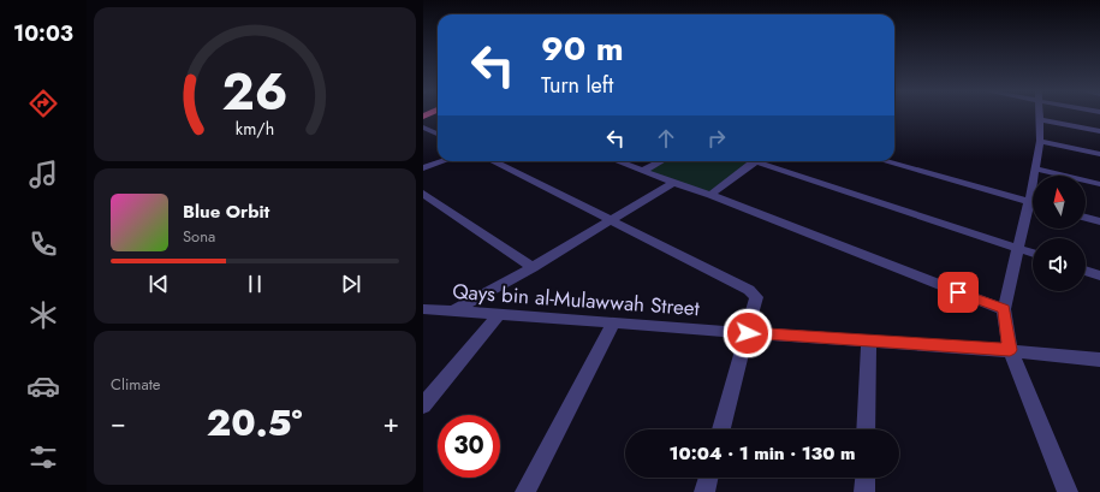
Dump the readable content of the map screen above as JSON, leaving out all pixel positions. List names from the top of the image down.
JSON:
{
  "streets": {
    "street": ["Qays bin al-Mulawwah Street"]
  },
  "north": "top",
  "page": {
    "tabs": "10:03",
    "turn": ["90 m", "Turn left"],
    "song": ["Blue Orbit", "Sona"],
    "tile": "Climate",
    "heat": ["−", "20.5°", "+"],
    "limit": "30",
    "trip": "10:04 · 1 min · 130 m",
    "gauge": ["26", "km/h"]
  }
}
